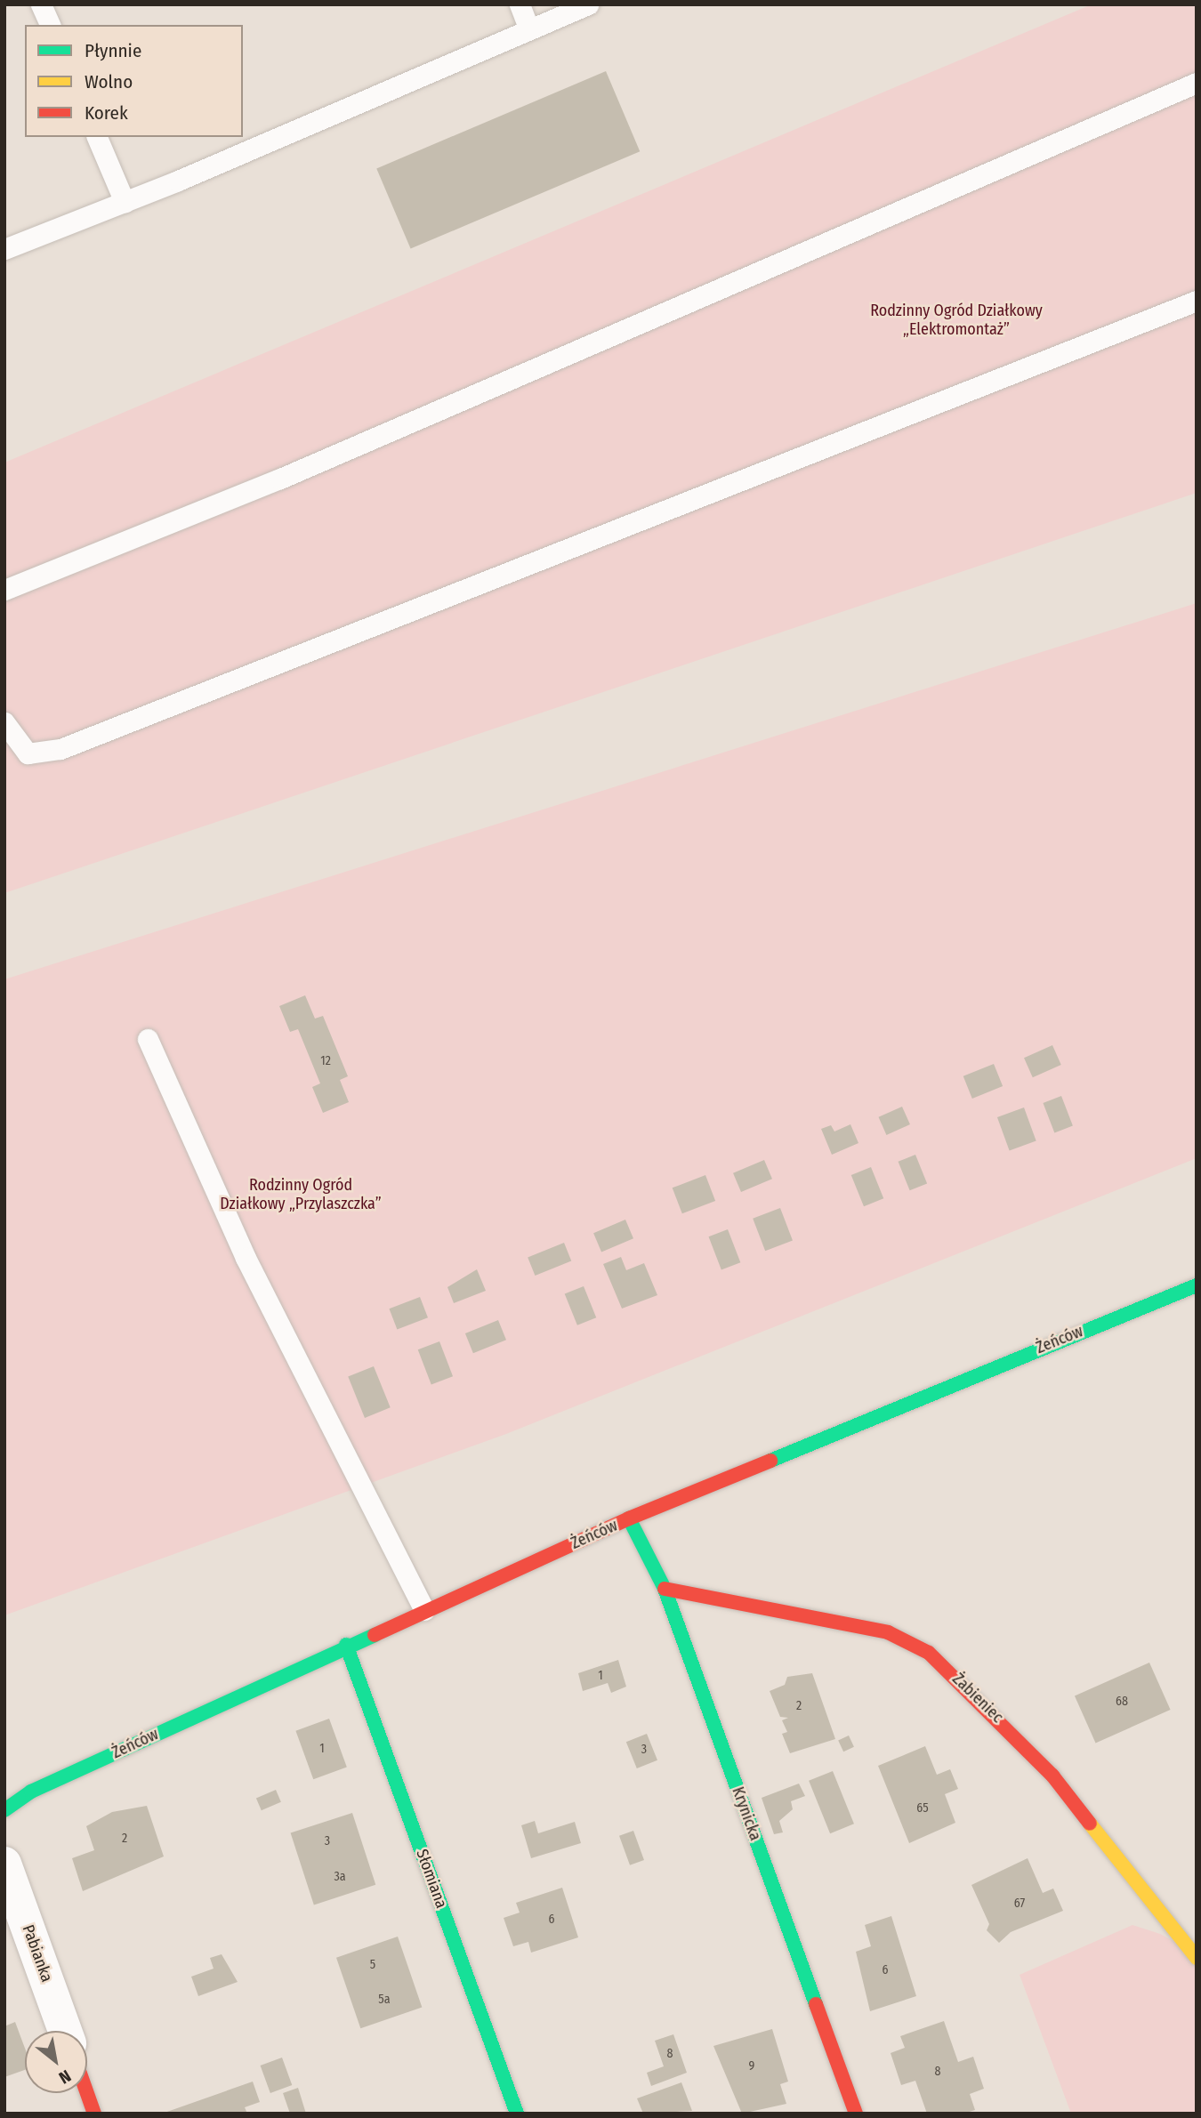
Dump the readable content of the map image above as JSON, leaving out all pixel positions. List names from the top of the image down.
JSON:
{
  "streets": {
    "street": [
      "Żeńców",
      "Żabieniec",
      "Krynicka",
      "Słomiana",
      "Pabianka"
    ]
  },
  "crossings": [
    ["Żeńców", "Krynicka"],
    ["Żeńców", "Słomiana"],
    ["Żabieniec", "Krynicka"]
  ],
  "parks": ["Rodzinny Ogród Działkowy „Elektromontaż”", "Rodzinny Ogród Działkowy „Przylaszczka”"],
  "house_numbers": [
    "12",
    "1",
    "68",
    "2",
    "1",
    "3",
    "65",
    "2",
    "3",
    "3a",
    "67",
    "6",
    "5",
    "6",
    "5a",
    "8",
    "9",
    "8"
  ],
  "legend": ["Płynnie", "Wolno", "Korek"],
  "north": "bottom right"
}
